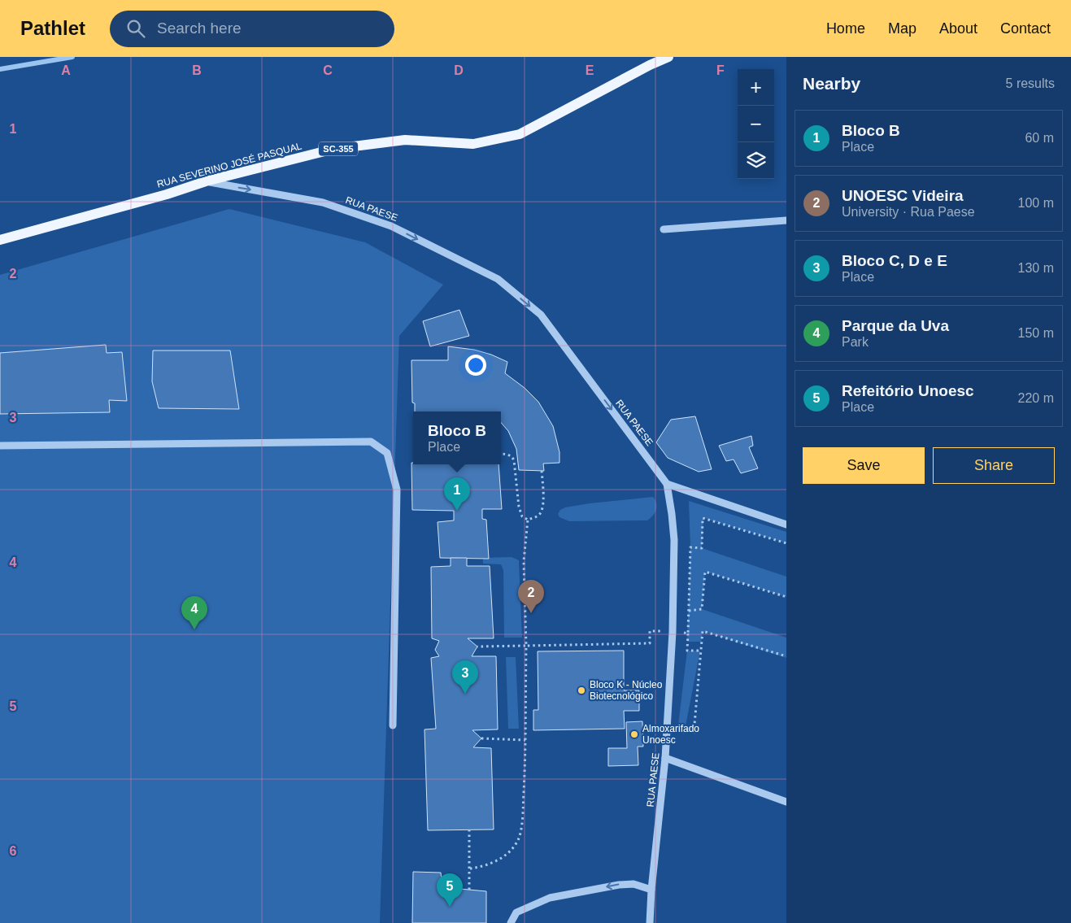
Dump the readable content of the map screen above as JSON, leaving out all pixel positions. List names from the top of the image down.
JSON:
{
  "streets": {
    "main road": ["SC-355", "RUA SEVERINO JOSÉ PASQUAL"],
    "street": ["RUA PAESE"]
  },
  "crossings": [
    ["RUA SEVERINO JOSÉ PASQUAL", "RUA PAESE"]
  ],
  "one_way": ["RUA PAESE"],
  "places": ["Bloco K - Núcleo Biotecnológico", "Almoxarifado Unoesc"],
  "page": {
    "header": "Pathlet",
    "search": "Search here",
    "nav": [
      "Home",
      "Map",
      "About",
      "Contact"
    ],
    "heading": ["Nearby", "5 results"],
    "map_buttons": ["+", "−"],
    "list": [
      {
        "mark": "1",
        "name": "Bloco B",
        "note": "Place",
        "value": "60 m"
      },
      {
        "mark": "2",
        "name": "UNOESC Videira",
        "note": "University · Rua Paese",
        "value": "100 m"
      },
      {
        "mark": "3",
        "name": "Bloco C, D e E",
        "note": "Place",
        "value": "130 m"
      },
      {
        "mark": "4",
        "name": "Parque da Uva",
        "note": "Park",
        "value": "150 m"
      },
      {
        "mark": "5",
        "name": "Refeitório Unoesc",
        "note": "Place",
        "value": "220 m"
      }
    ],
    "popup": ["Bloco B", "Place"],
    "buttons": ["Save", "Share"],
    "pins": [
      "1",
      "2",
      "4",
      "3",
      "5"
    ]
  },
  "grid": {
    "columns": [
      "A",
      "B",
      "C",
      "D",
      "E",
      "F"
    ],
    "rows": [
      "1",
      "2",
      "3",
      "4",
      "5",
      "6"
    ]
  }
}
